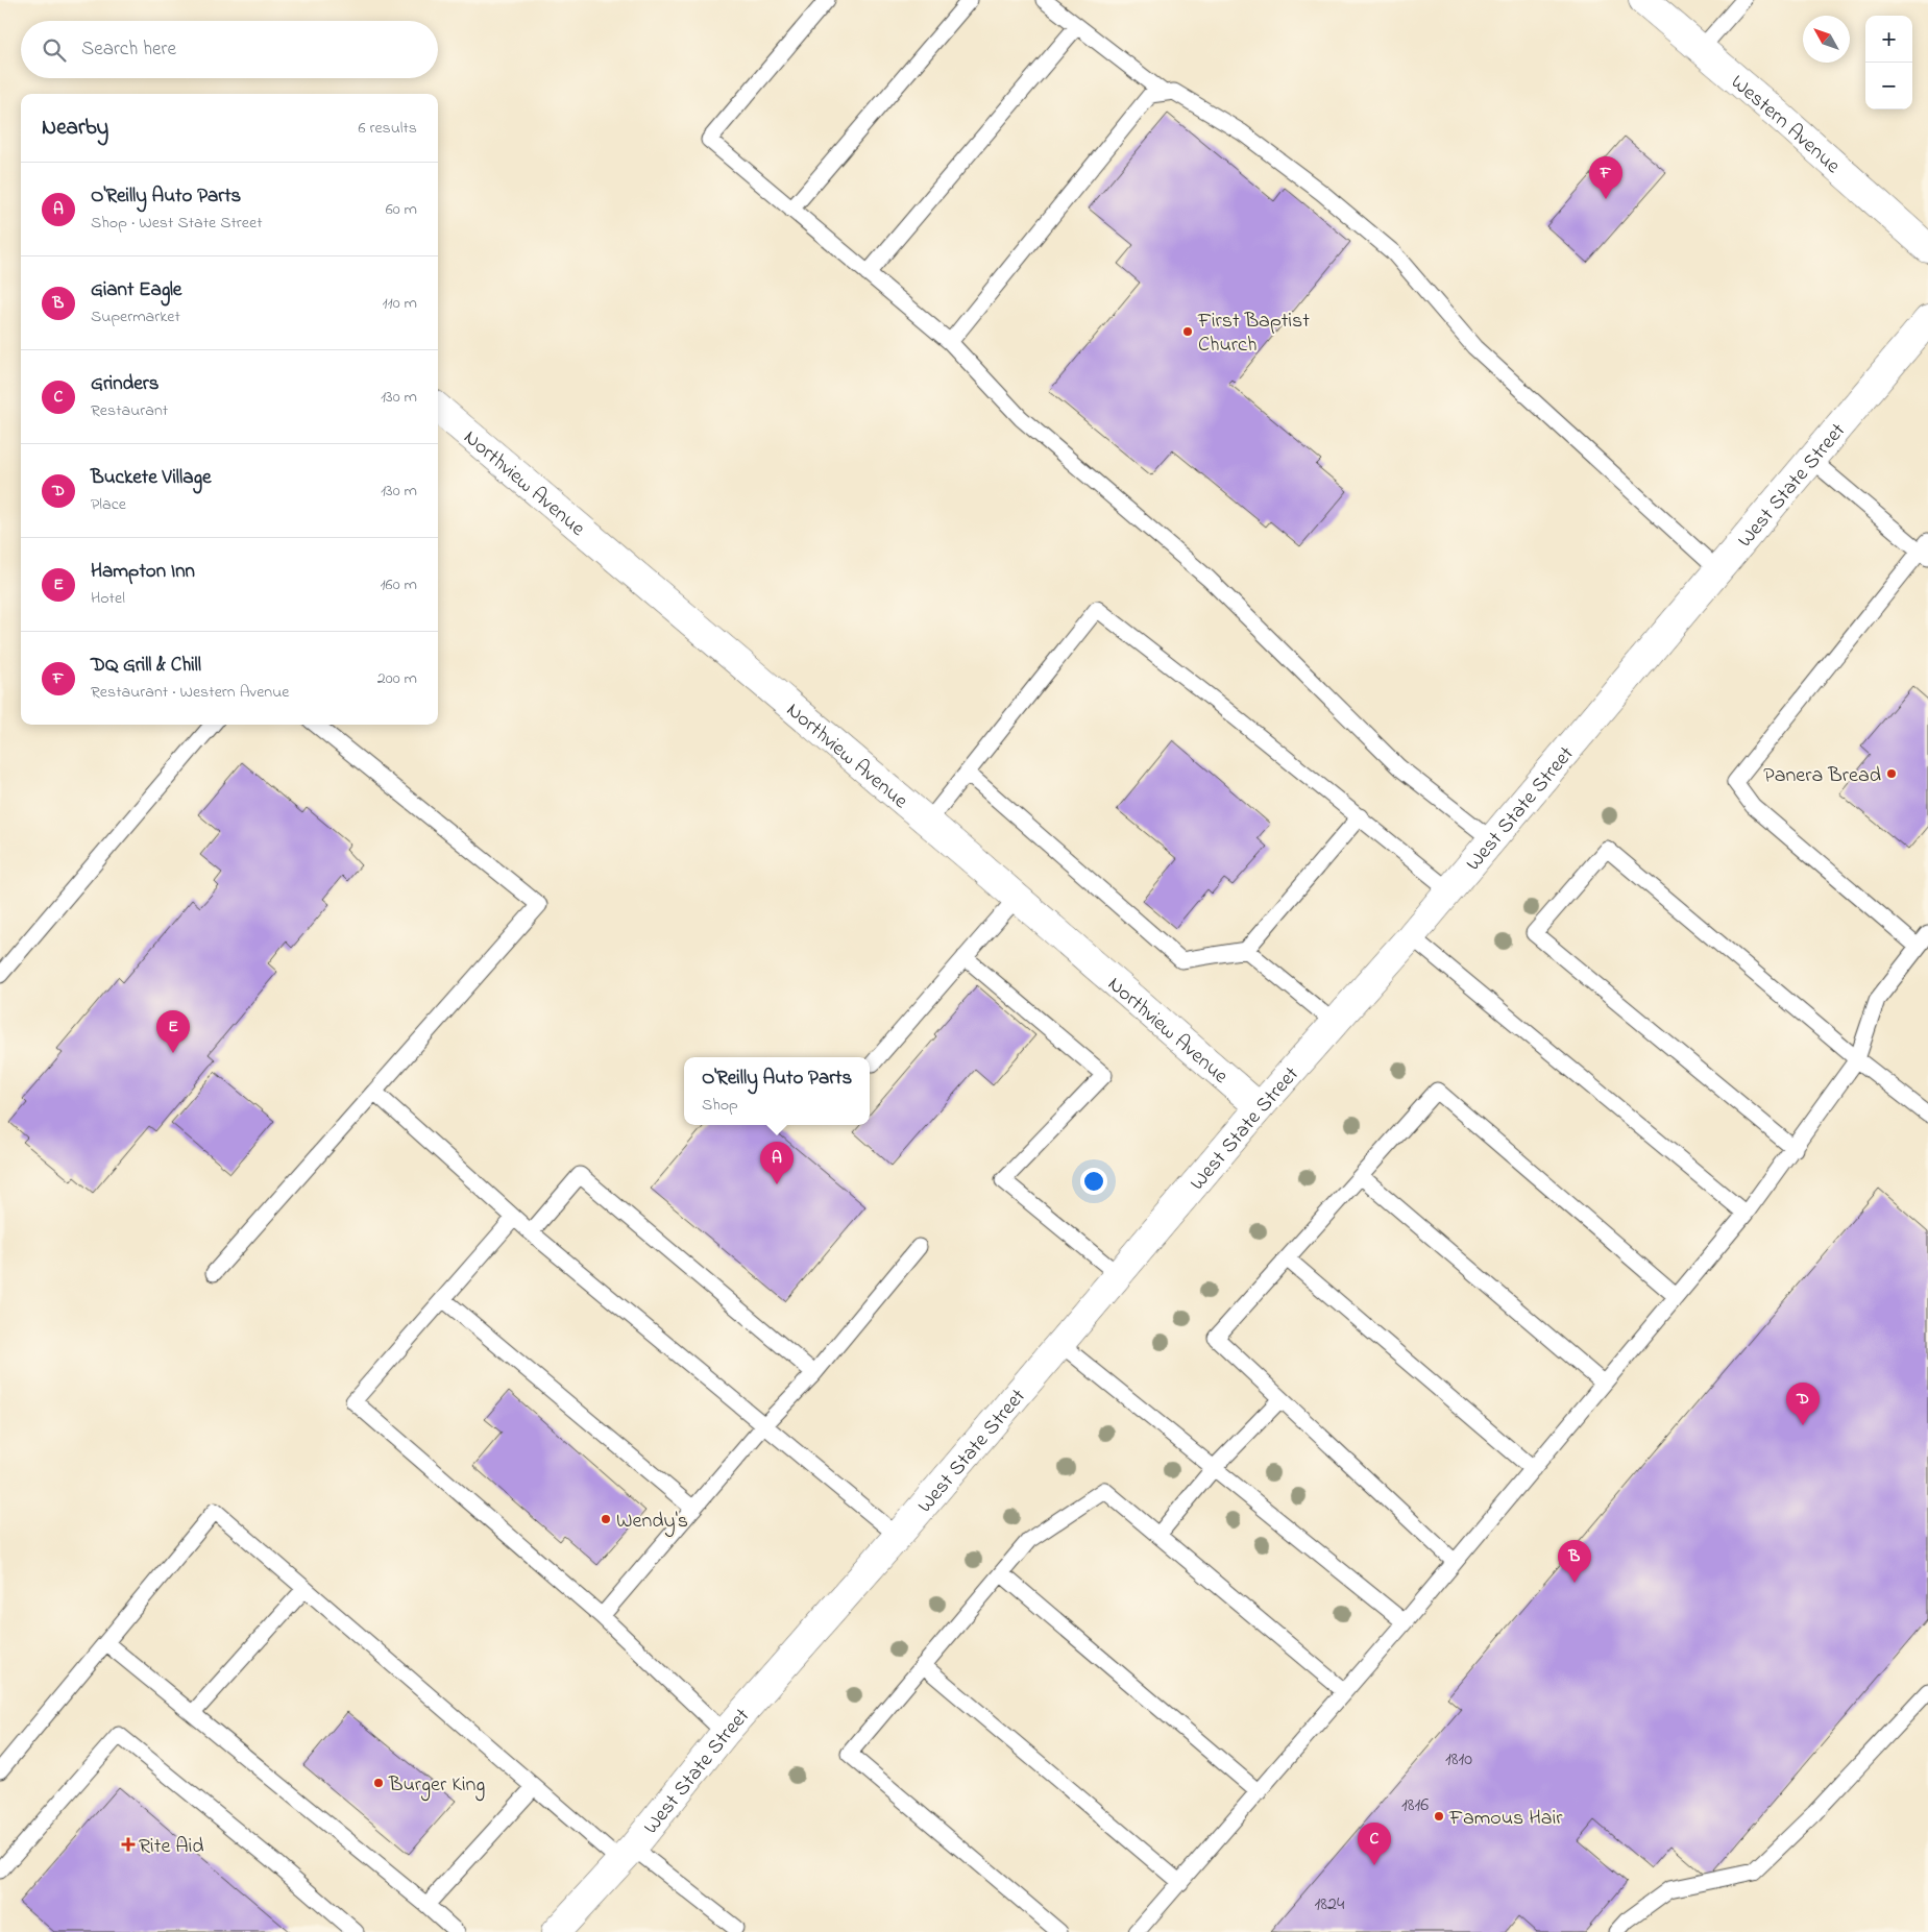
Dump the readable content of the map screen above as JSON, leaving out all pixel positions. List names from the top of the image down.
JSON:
{
  "streets": {
    "main road": ["Western Avenue", "Northview Avenue", "West State Street"]
  },
  "crossings": [
    ["Northview Avenue", "West State Street"]
  ],
  "places": {
    "other": [
      "First Baptist Church",
      "Panera Bread",
      "Wendy's",
      "Burger King",
      "Famous Hair"
    ],
    "health": ["Rite Aid"]
  },
  "house_numbers": ["1810", "1816", "1824"],
  "north": "top left",
  "page": {
    "map_buttons": ["+", "−"],
    "search": "Search here",
    "heading": ["Nearby", "6 results"],
    "pins": [
      "F",
      "E",
      "A",
      "D",
      "B",
      "C"
    ],
    "list": [
      {
        "mark": "A",
        "name": "O'Reilly Auto Parts",
        "note": "Shop · West State Street",
        "value": "60 m"
      },
      {
        "mark": "B",
        "name": "Giant Eagle",
        "note": "Supermarket",
        "value": "110 m"
      },
      {
        "mark": "C",
        "name": "Grinders",
        "note": "Restaurant",
        "value": "130 m"
      },
      {
        "mark": "D",
        "name": "Buckete Village",
        "note": "Place",
        "value": "130 m"
      },
      {
        "mark": "E",
        "name": "Hampton Inn",
        "note": "Hotel",
        "value": "160 m"
      },
      {
        "mark": "F",
        "name": "DQ Grill & Chill",
        "note": "Restaurant · Western Avenue",
        "value": "200 m"
      }
    ],
    "popup": ["O'Reilly Auto Parts", "Shop"]
  }
}
